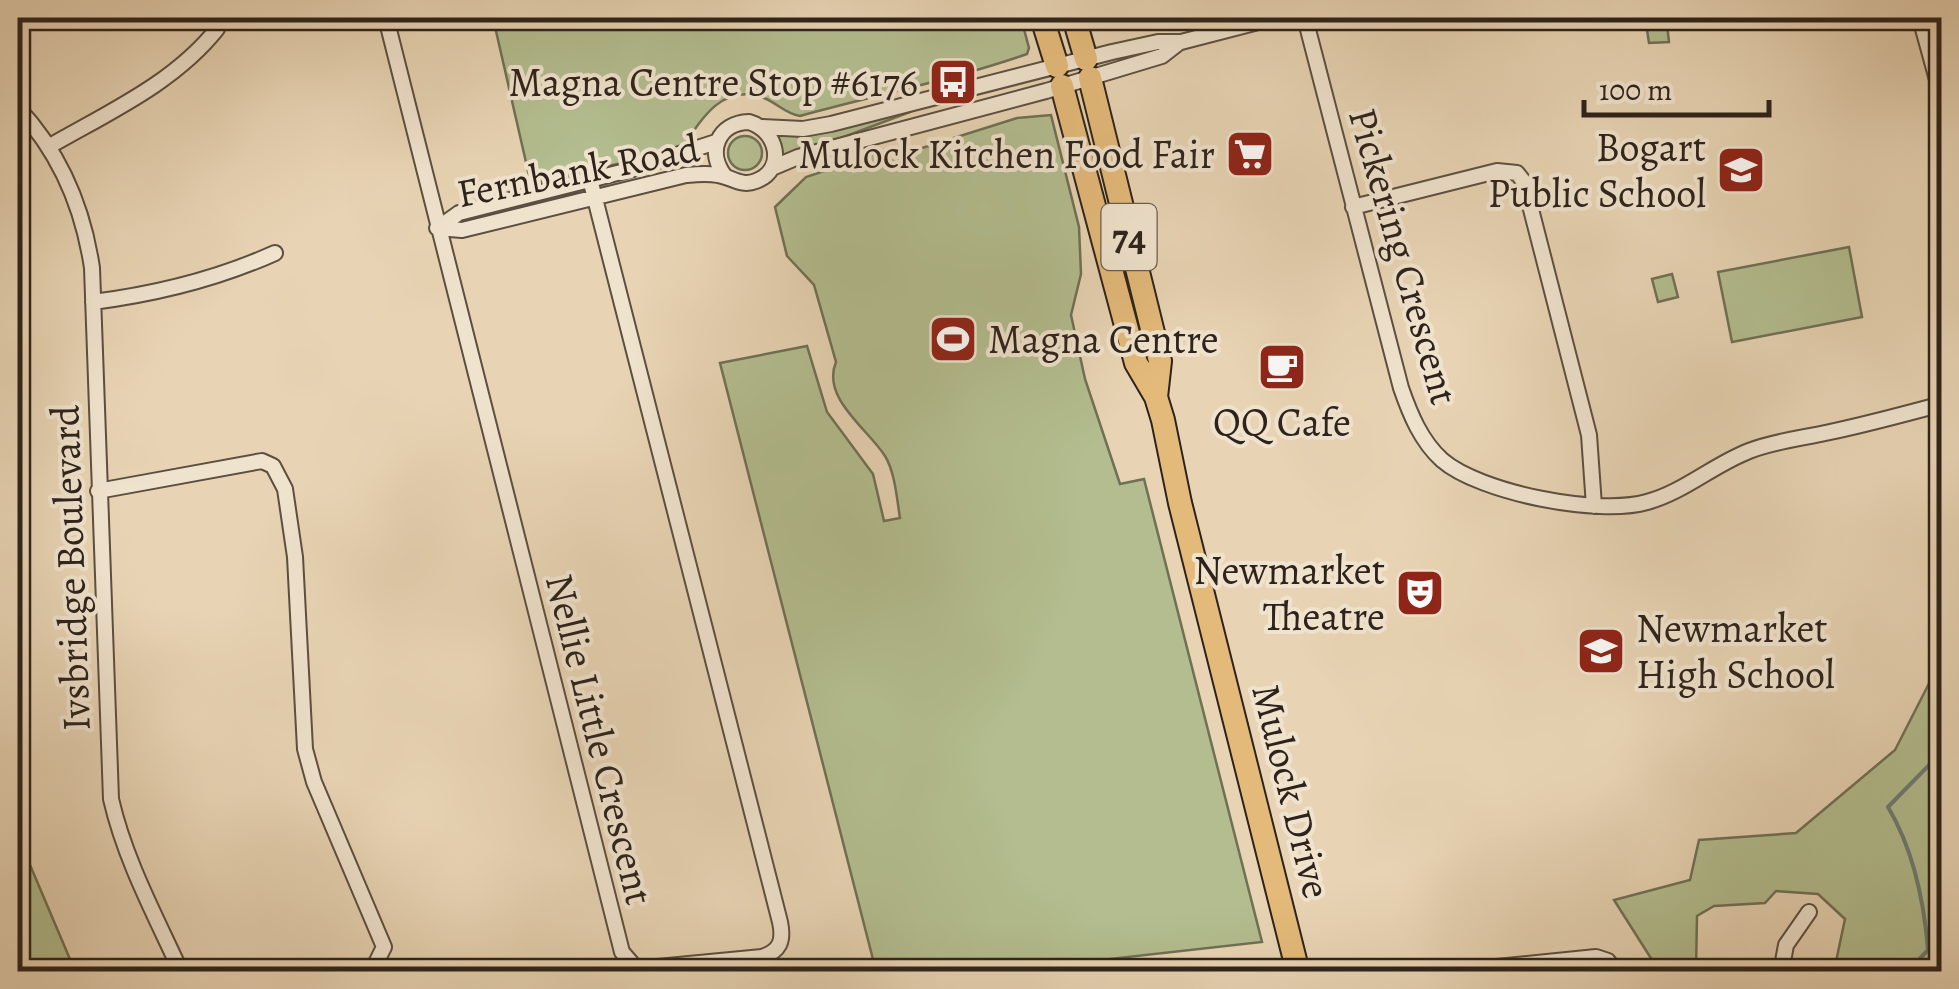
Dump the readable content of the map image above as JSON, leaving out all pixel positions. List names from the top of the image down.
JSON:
{
  "streets": {
    "main road": ["74", "Mulock Drive"],
    "street": [
      "Fernbank Road",
      "Pickering Crescent",
      "Ivsbridge Boulevard",
      "Nellie Little Crescent"
    ]
  },
  "crossings": [
    ["Fernbank Road", "Nellie Little Crescent"]
  ],
  "places": {
    "bus stop": ["Magna Centre Stop #6176"],
    "supermarket": ["Mulock Kitchen Food Fair"],
    "school or university": ["Bogart Public School", "Newmarket High School"],
    "sports": ["Magna Centre"],
    "cafe": ["QQ Cafe"],
    "theatre": ["Newmarket Theatre"]
  },
  "scale_bar": "100 m"
}
